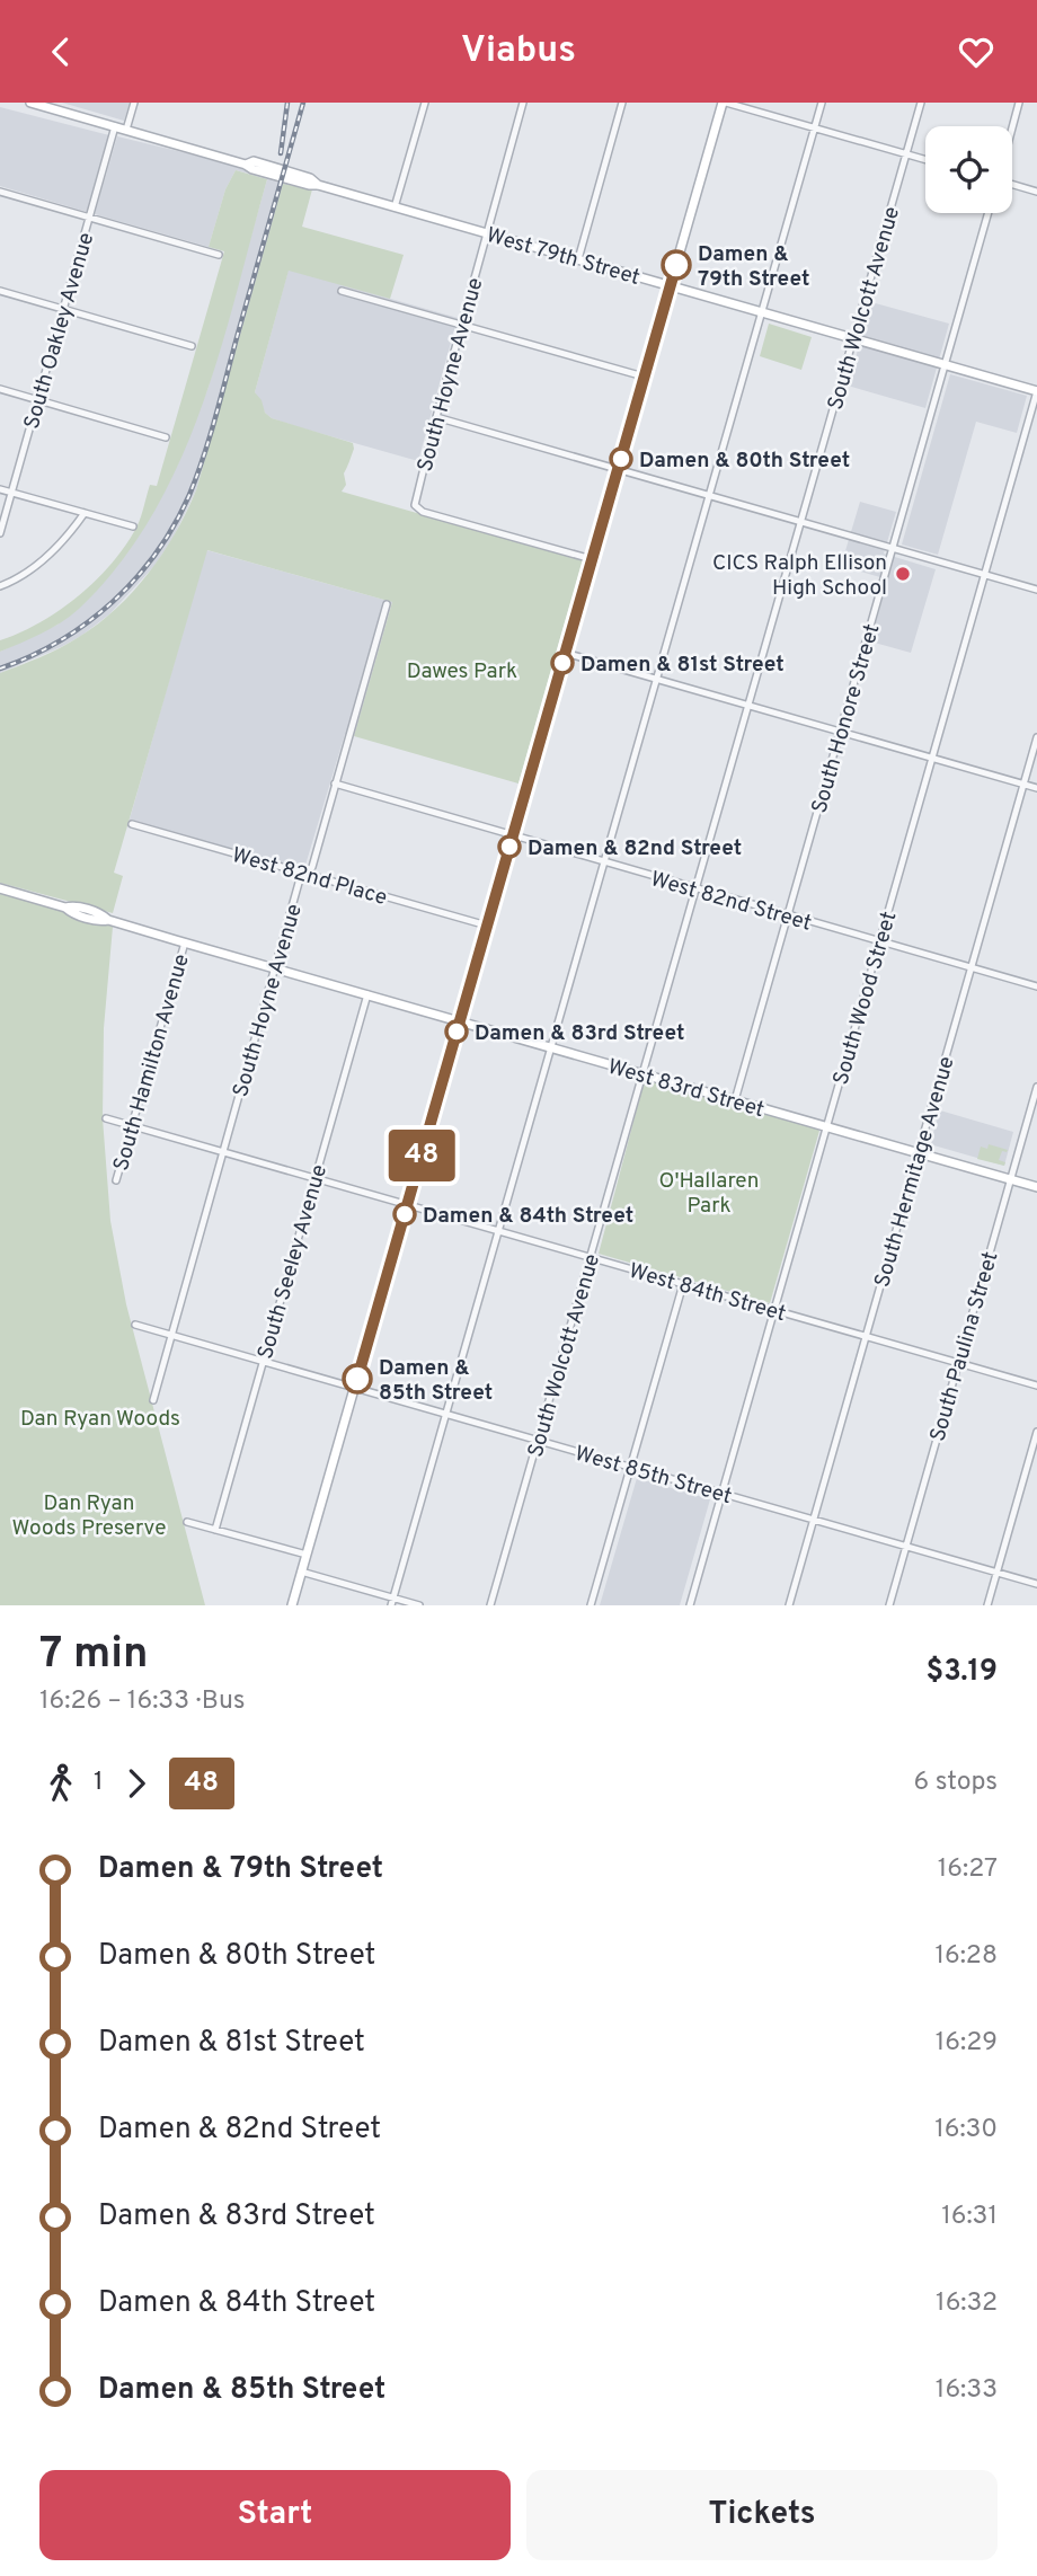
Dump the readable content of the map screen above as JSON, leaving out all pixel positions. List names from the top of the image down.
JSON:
{
  "streets": {
    "street": [
      "West 79th Street",
      "South Wolcott Avenue",
      "South Oakley Avenue",
      "South Hoyne Avenue",
      "South Honore Street",
      "West 82nd Place",
      "West 82nd Street",
      "South Wood Street",
      "South Hamilton Avenue",
      "West 83rd Street",
      "South Hermitage Avenue",
      "South Seeley Avenue",
      "West 84th Street",
      "South Paulina Street",
      "West 85th Street"
    ]
  },
  "crossings": [
    ["West 79th Street", "South Wolcott Avenue"],
    ["West 79th Street", "South Oakley Avenue"],
    ["West 79th Street", "South Hoyne Avenue"],
    ["West 79th Street", "South Honore Street"],
    ["West 79th Street", "South Wood Street"],
    ["South Wolcott Avenue", "West 82nd Street"],
    ["South Wolcott Avenue", "West 83rd Street"],
    ["South Wolcott Avenue", "West 84th Street"],
    ["South Wolcott Avenue", "West 85th Street"],
    ["South Hoyne Avenue", "West 82nd Place"],
    ["South Hoyne Avenue", "West 82nd Street"],
    ["South Hoyne Avenue", "West 83rd Street"],
    ["South Hoyne Avenue", "West 84th Street"],
    ["South Hoyne Avenue", "West 85th Street"],
    ["South Honore Street", "West 82nd Street"],
    ["South Honore Street", "West 83rd Street"],
    ["West 82nd Street", "South Wood Street"],
    ["West 82nd Street", "South Hermitage Avenue"],
    ["South Wood Street", "West 83rd Street"],
    ["South Wood Street", "West 84th Street"],
    ["South Wood Street", "West 85th Street"],
    ["South Hamilton Avenue", "West 83rd Street"],
    ["South Hamilton Avenue", "West 84th Street"],
    ["West 83rd Street", "South Hermitage Avenue"],
    ["West 83rd Street", "South Seeley Avenue"],
    ["West 83rd Street", "South Paulina Street"],
    ["South Hermitage Avenue", "West 84th Street"],
    ["South Hermitage Avenue", "West 85th Street"],
    ["South Seeley Avenue", "West 84th Street"],
    ["South Seeley Avenue", "West 85th Street"],
    ["West 84th Street", "South Paulina Street"],
    ["South Paulina Street", "West 85th Street"]
  ],
  "parks": [
    "Dawes Park",
    "O'Hallaren Park",
    "Dan Ryan Woods",
    "Dan Ryan Woods Preserve"
  ],
  "places": [
    "Damen & 79th Street",
    "Damen & 80th Street",
    "CICS Ralph Ellison High School",
    "Damen & 81st Street",
    "Damen & 82nd Street",
    "Damen & 83rd Street",
    "Damen & 84th Street",
    "Damen & 85th Street"
  ],
  "lines": ["bus line 48"],
  "page": {
    "header": "Viabus",
    "on_map": "48",
    "heading": ["7 min", "16:26 – 16:33 · Bus", "$3.19"],
    "legs": ["1", "48", "6 stops"],
    "list": [
      {
        "name": "Damen & 79th Street",
        "value": "16:27"
      },
      {
        "name": "Damen & 80th Street",
        "value": "16:28"
      },
      {
        "name": "Damen & 81st Street",
        "value": "16:29"
      },
      {
        "name": "Damen & 82nd Street",
        "value": "16:30"
      },
      {
        "name": "Damen & 83rd Street",
        "value": "16:31"
      },
      {
        "name": "Damen & 84th Street",
        "value": "16:32"
      },
      {
        "name": "Damen & 85th Street",
        "value": "16:33"
      }
    ],
    "buttons": ["Start", "Tickets"]
  }
}
